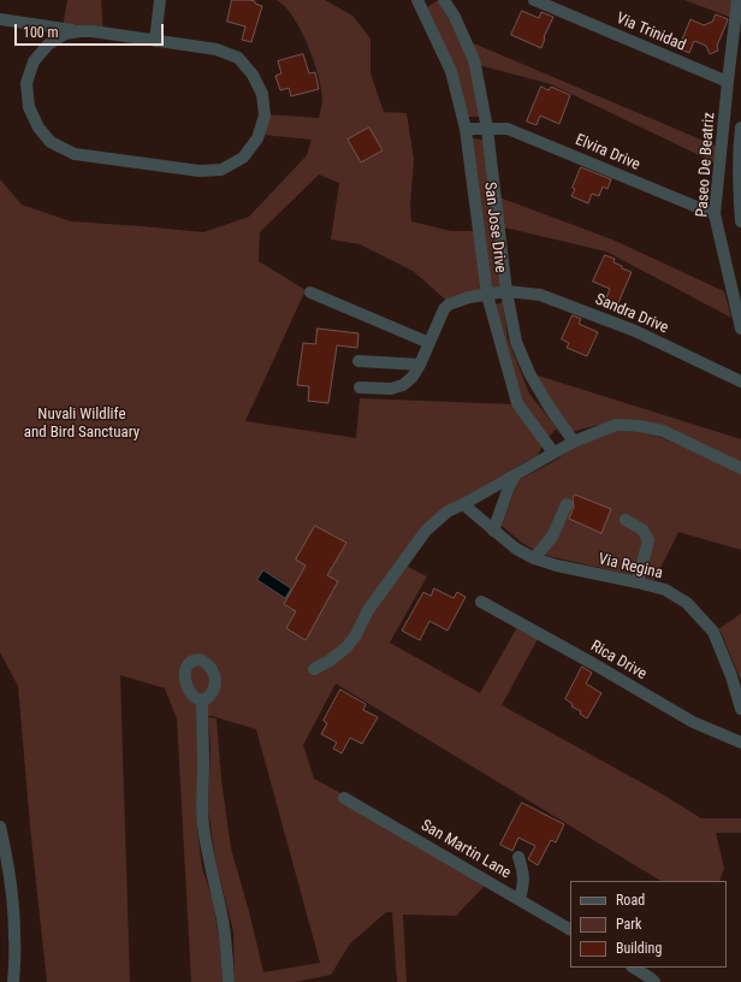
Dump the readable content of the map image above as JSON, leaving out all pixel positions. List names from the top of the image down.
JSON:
{
  "streets": {
    "street": [
      "Via Trinidad",
      "Elvira Drive",
      "Paseo De Beatriz",
      "San Jose Drive",
      "Sandra Drive",
      "Via Regina",
      "Rica Drive",
      "San Martin Lane"
    ]
  },
  "crossings": [
    ["Via Trinidad", "Paseo De Beatriz"],
    ["Elvira Drive", "Paseo De Beatriz"],
    ["Elvira Drive", "San Jose Drive"],
    ["San Jose Drive", "Sandra Drive"]
  ],
  "parks": ["Nuvali Wildlife and Bird Sanctuary"],
  "legend": ["Road", "Park", "Building"],
  "scale_bar": "100 m"
}
